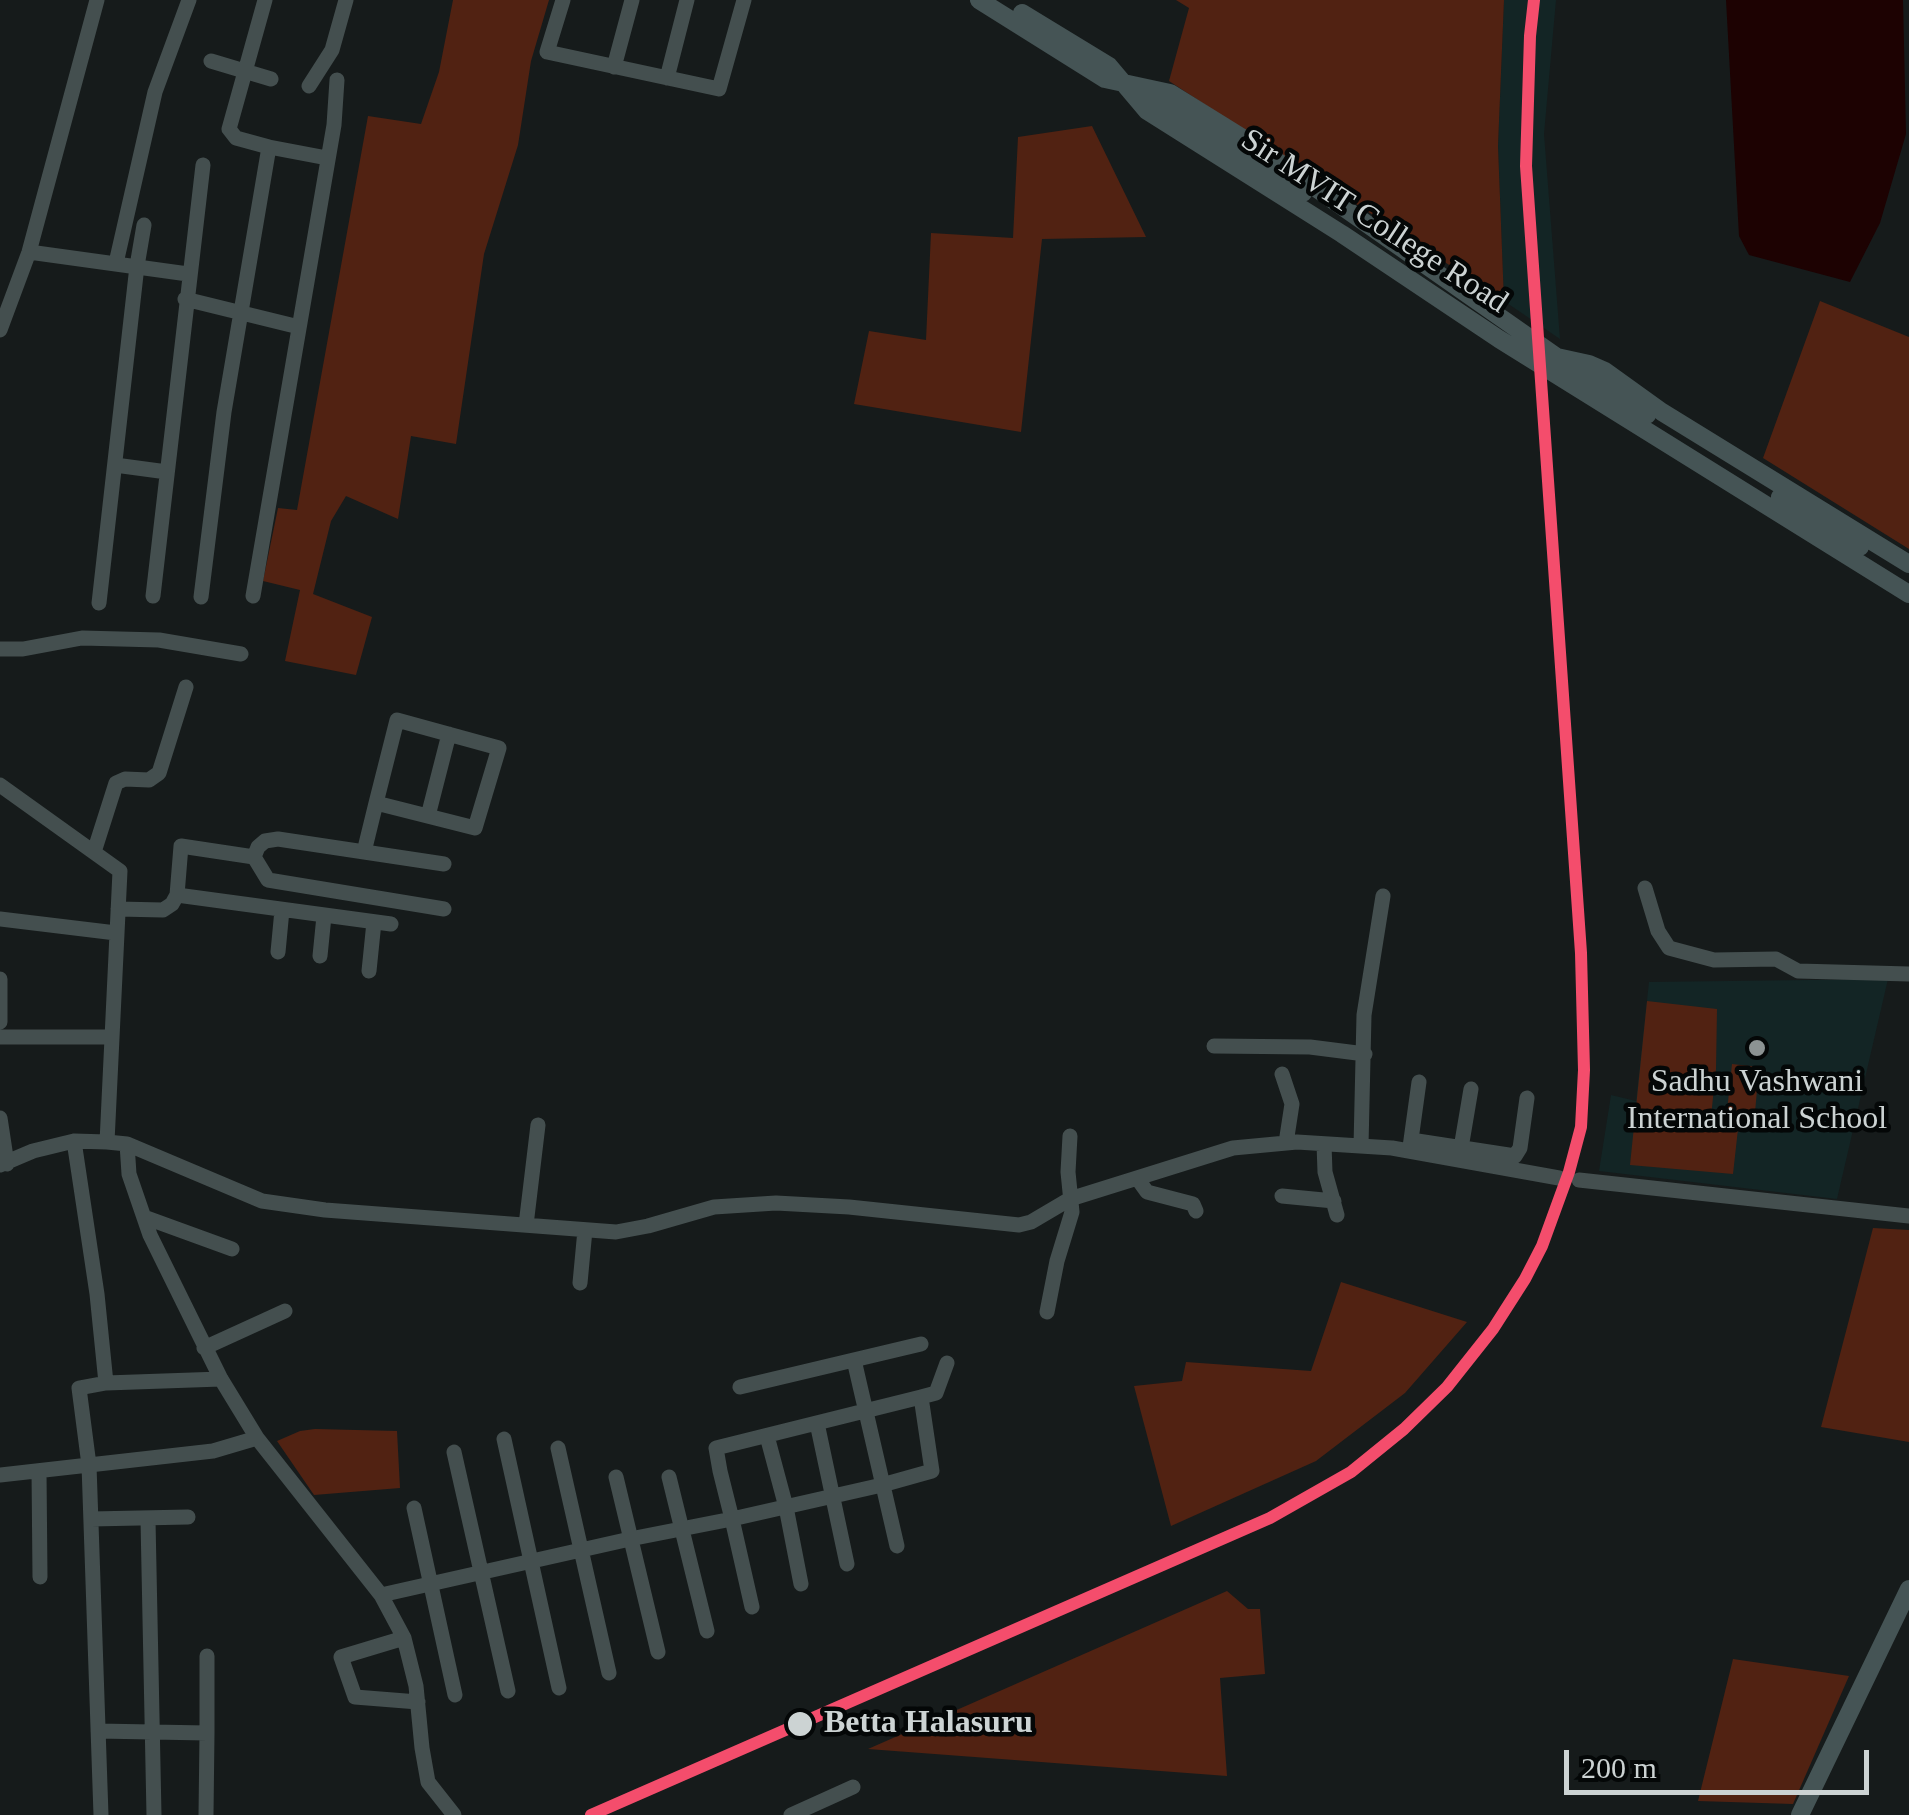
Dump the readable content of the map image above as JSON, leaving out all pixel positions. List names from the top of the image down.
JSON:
{
  "streets": {
    "main road": ["Sir MVIT College Road"]
  },
  "places": ["Sadhu Vashwani International School", "Betta Halasuru"],
  "scale_bar": "200 m"
}
